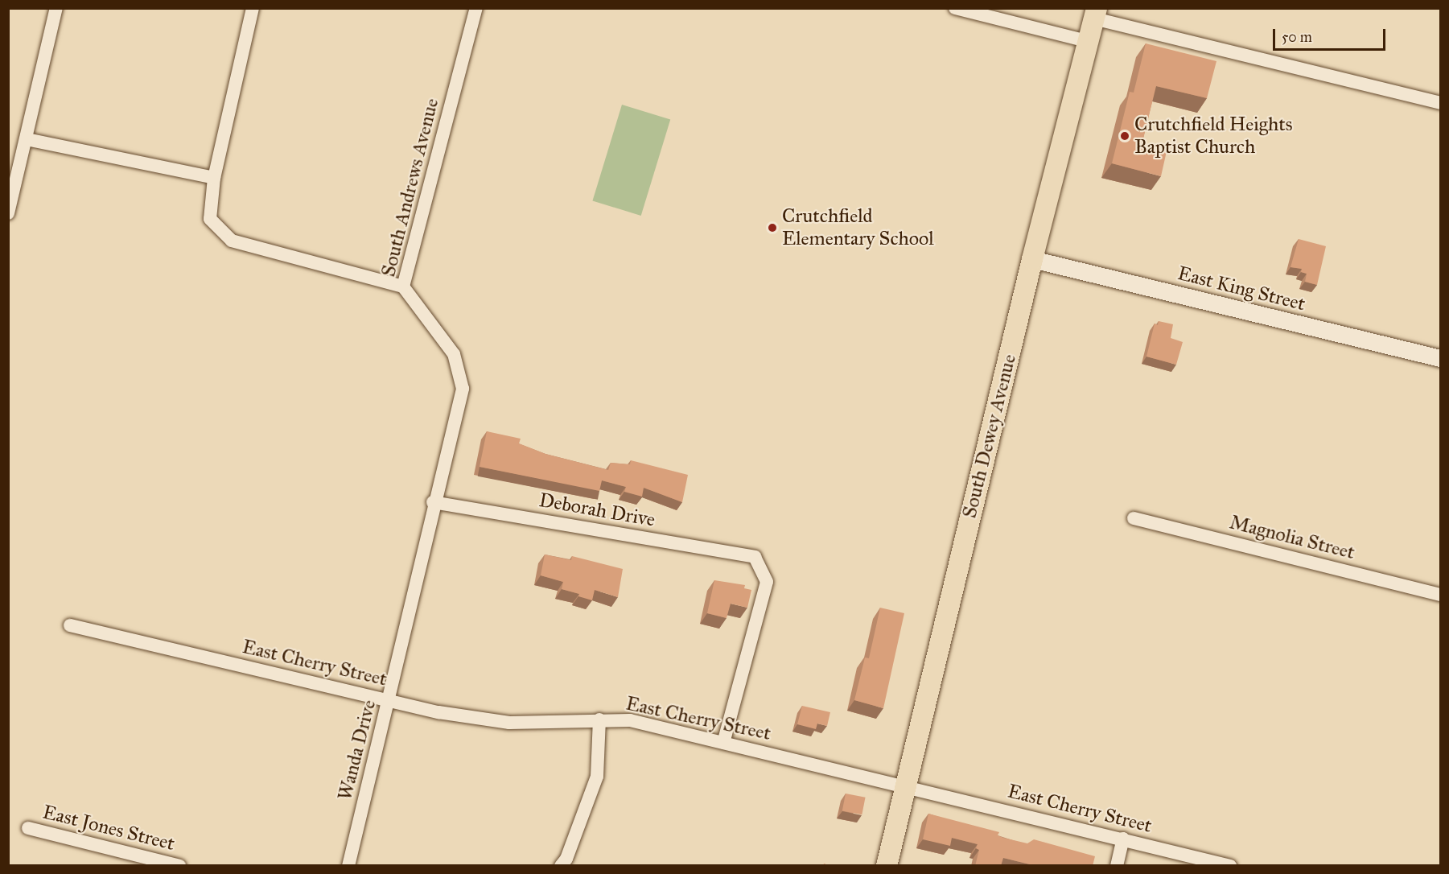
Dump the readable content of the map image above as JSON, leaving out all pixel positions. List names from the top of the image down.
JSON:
{
  "streets": {
    "main road": ["South Dewey Avenue"],
    "street": [
      "South Andrews Avenue",
      "East King Street",
      "Deborah Drive",
      "Magnolia Street",
      "East Cherry Street",
      "Wanda Drive",
      "East Jones Street"
    ]
  },
  "crossings": [
    ["South Andrews Avenue", "Deborah Drive"],
    ["South Andrews Avenue", "Wanda Drive"],
    ["East King Street", "South Dewey Avenue"],
    ["South Dewey Avenue", "East Cherry Street"],
    ["Deborah Drive", "East Cherry Street"],
    ["Deborah Drive", "Wanda Drive"],
    ["East Cherry Street", "Wanda Drive"]
  ],
  "places": ["Crutchfield Heights Baptist Church", "Crutchfield Elementary School"],
  "scale_bar": "50 m"
}
